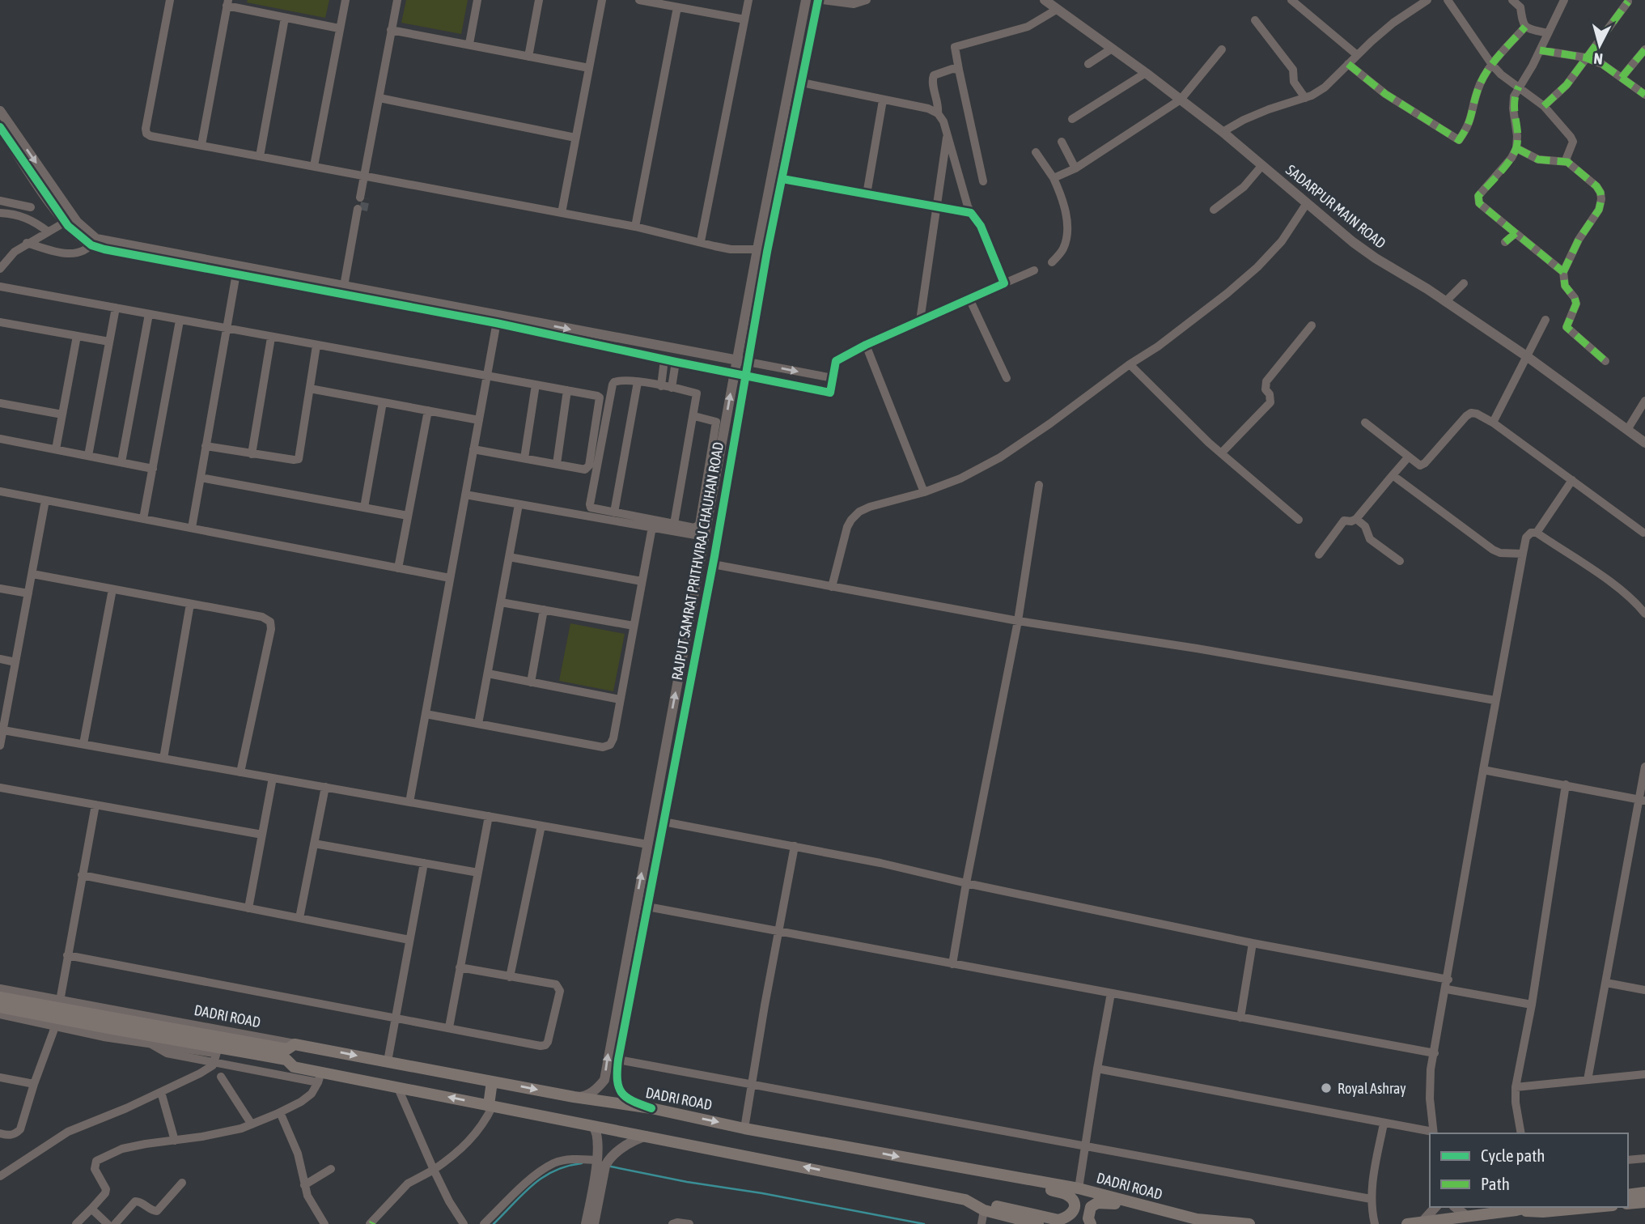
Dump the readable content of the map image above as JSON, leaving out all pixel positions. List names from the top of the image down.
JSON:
{
  "streets": {
    "main road": ["DADRI ROAD"],
    "street": ["SADARPUR MAIN ROAD", "RAJPUT SAMRAT PRITHVIRAJ CHAUHAN ROAD"]
  },
  "crossings": [
    ["RAJPUT SAMRAT PRITHVIRAJ CHAUHAN ROAD", "DADRI ROAD"]
  ],
  "places": ["Royal Ashray"],
  "legend": ["Cycle path", "Path"],
  "north": "bottom"
}
